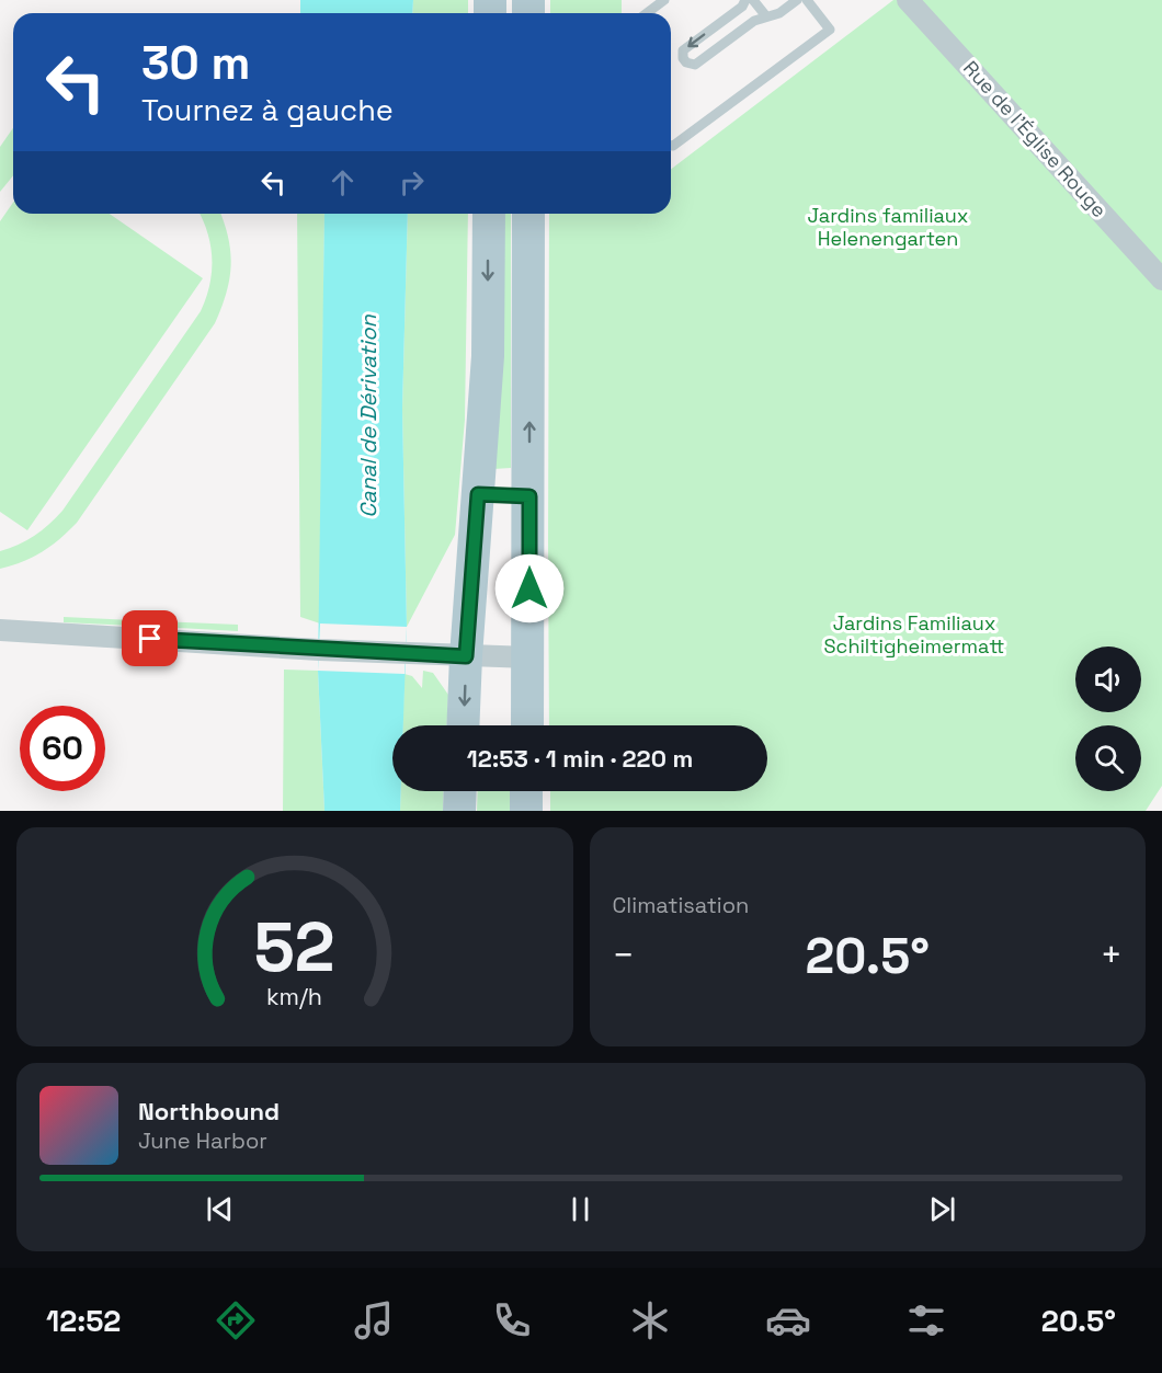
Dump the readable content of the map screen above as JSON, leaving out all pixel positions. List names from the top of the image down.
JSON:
{
  "streets": {
    "street": ["Rue de l'Église Rouge"]
  },
  "water": ["Canal de Dérivation"],
  "parks": ["Jardins familiaux Helenengarten", "Jardins Familiaux Schiltigheimermatt"],
  "page": {
    "turn": ["30 m", "Tournez à gauche"],
    "limit": "60",
    "trip": "12:53 · 1 min · 220 m",
    "tile": "Climatisation",
    "heat": ["−", "20.5°", "+"],
    "song": ["Northbound", "June Harbor"],
    "tabs": ["12:52", "20.5°"],
    "gauge": ["52", "km/h"]
  }
}
